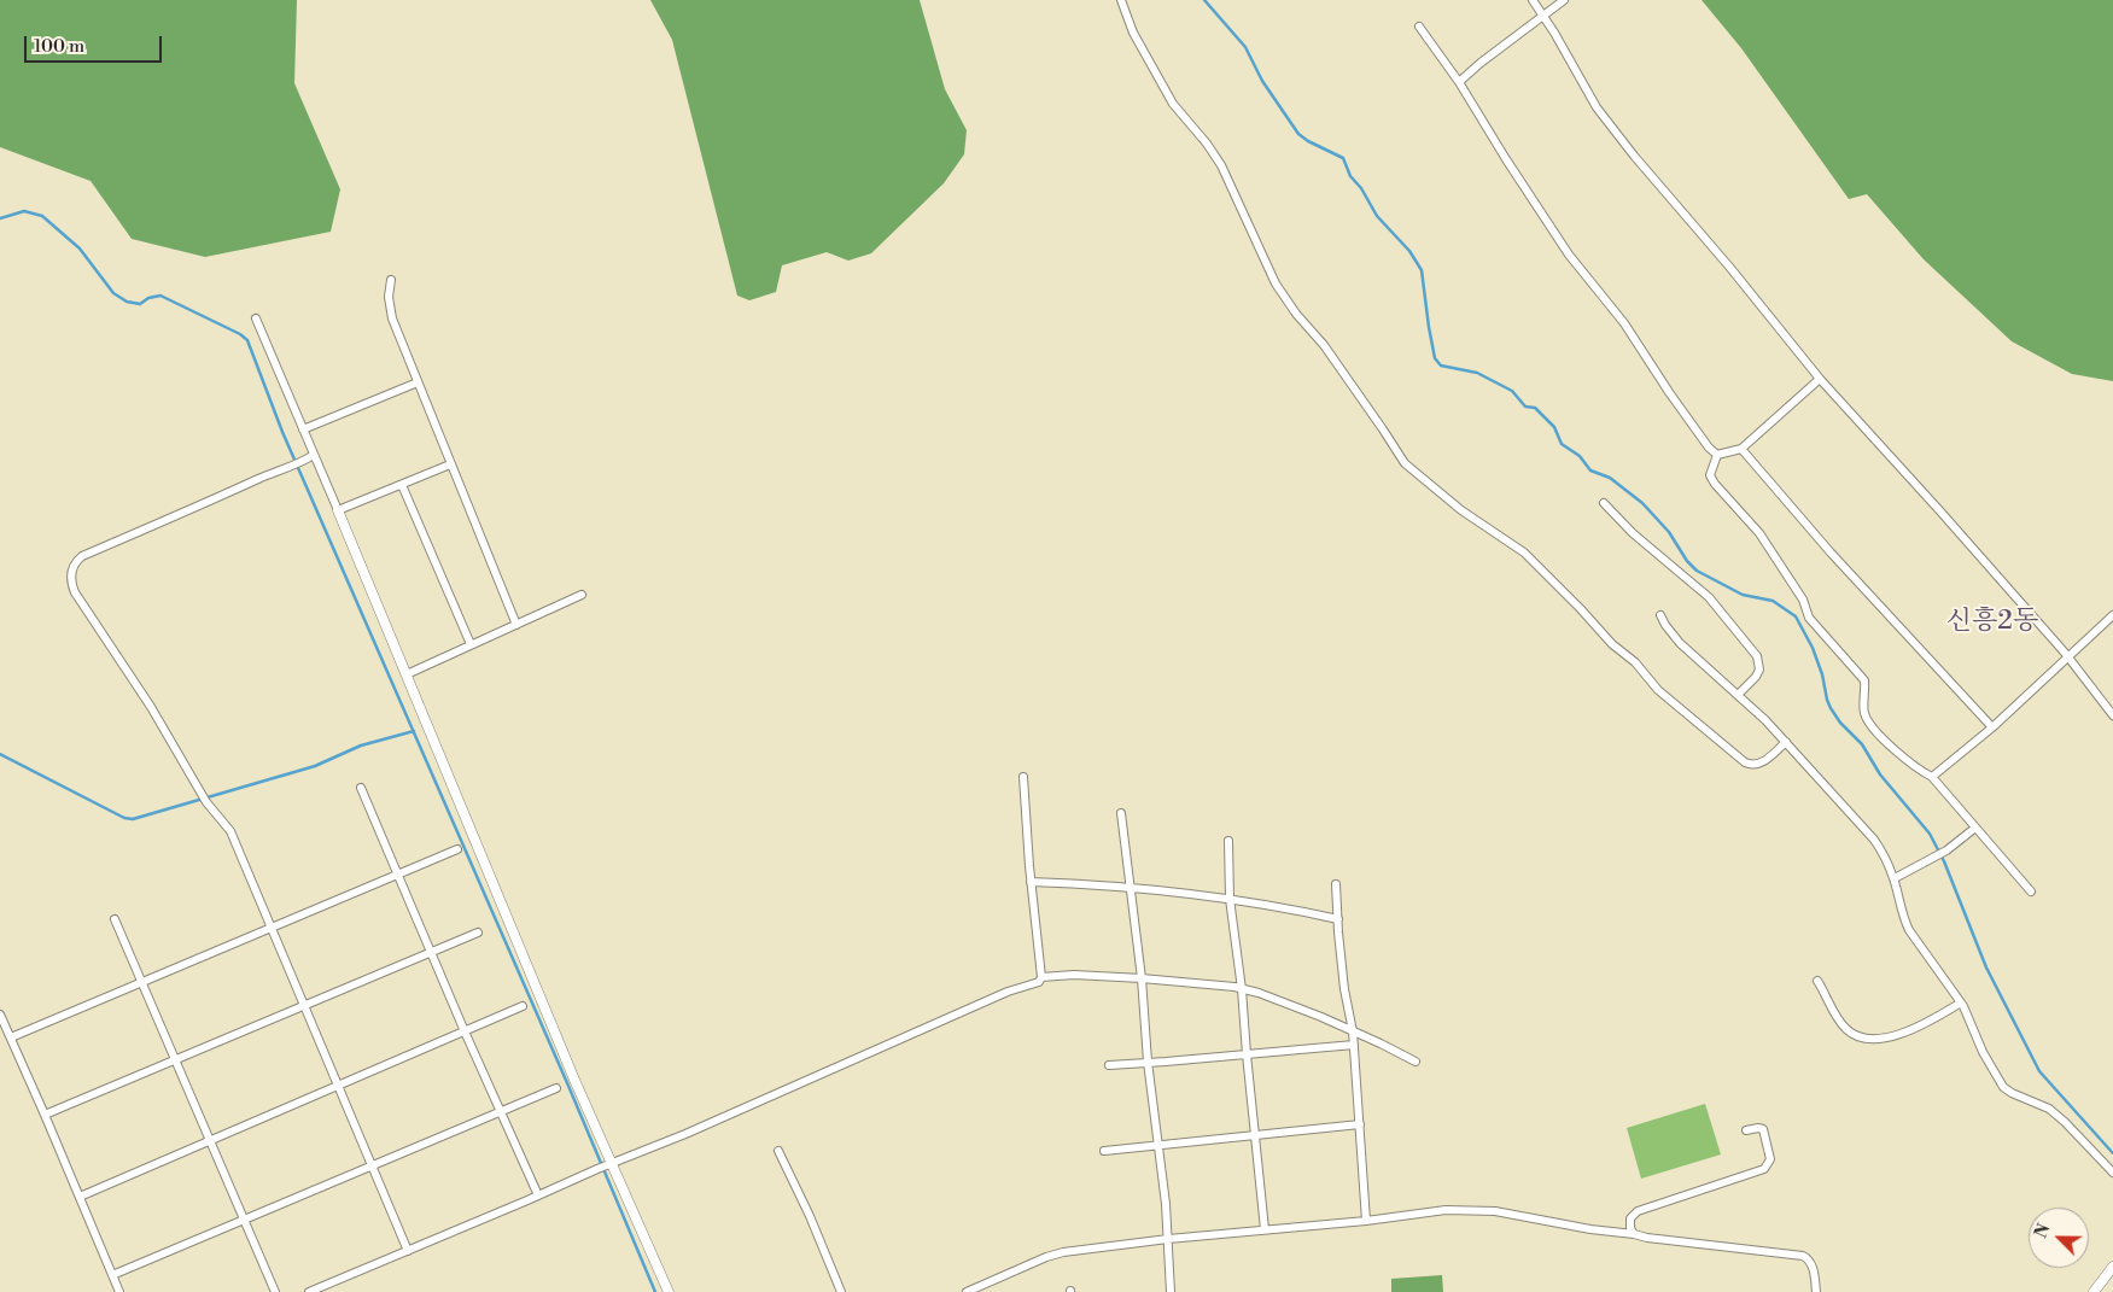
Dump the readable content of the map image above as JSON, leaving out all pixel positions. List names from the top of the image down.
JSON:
{
  "districts": ["신흥2동"],
  "scale_bar": "100 m",
  "north": "top left"
}
